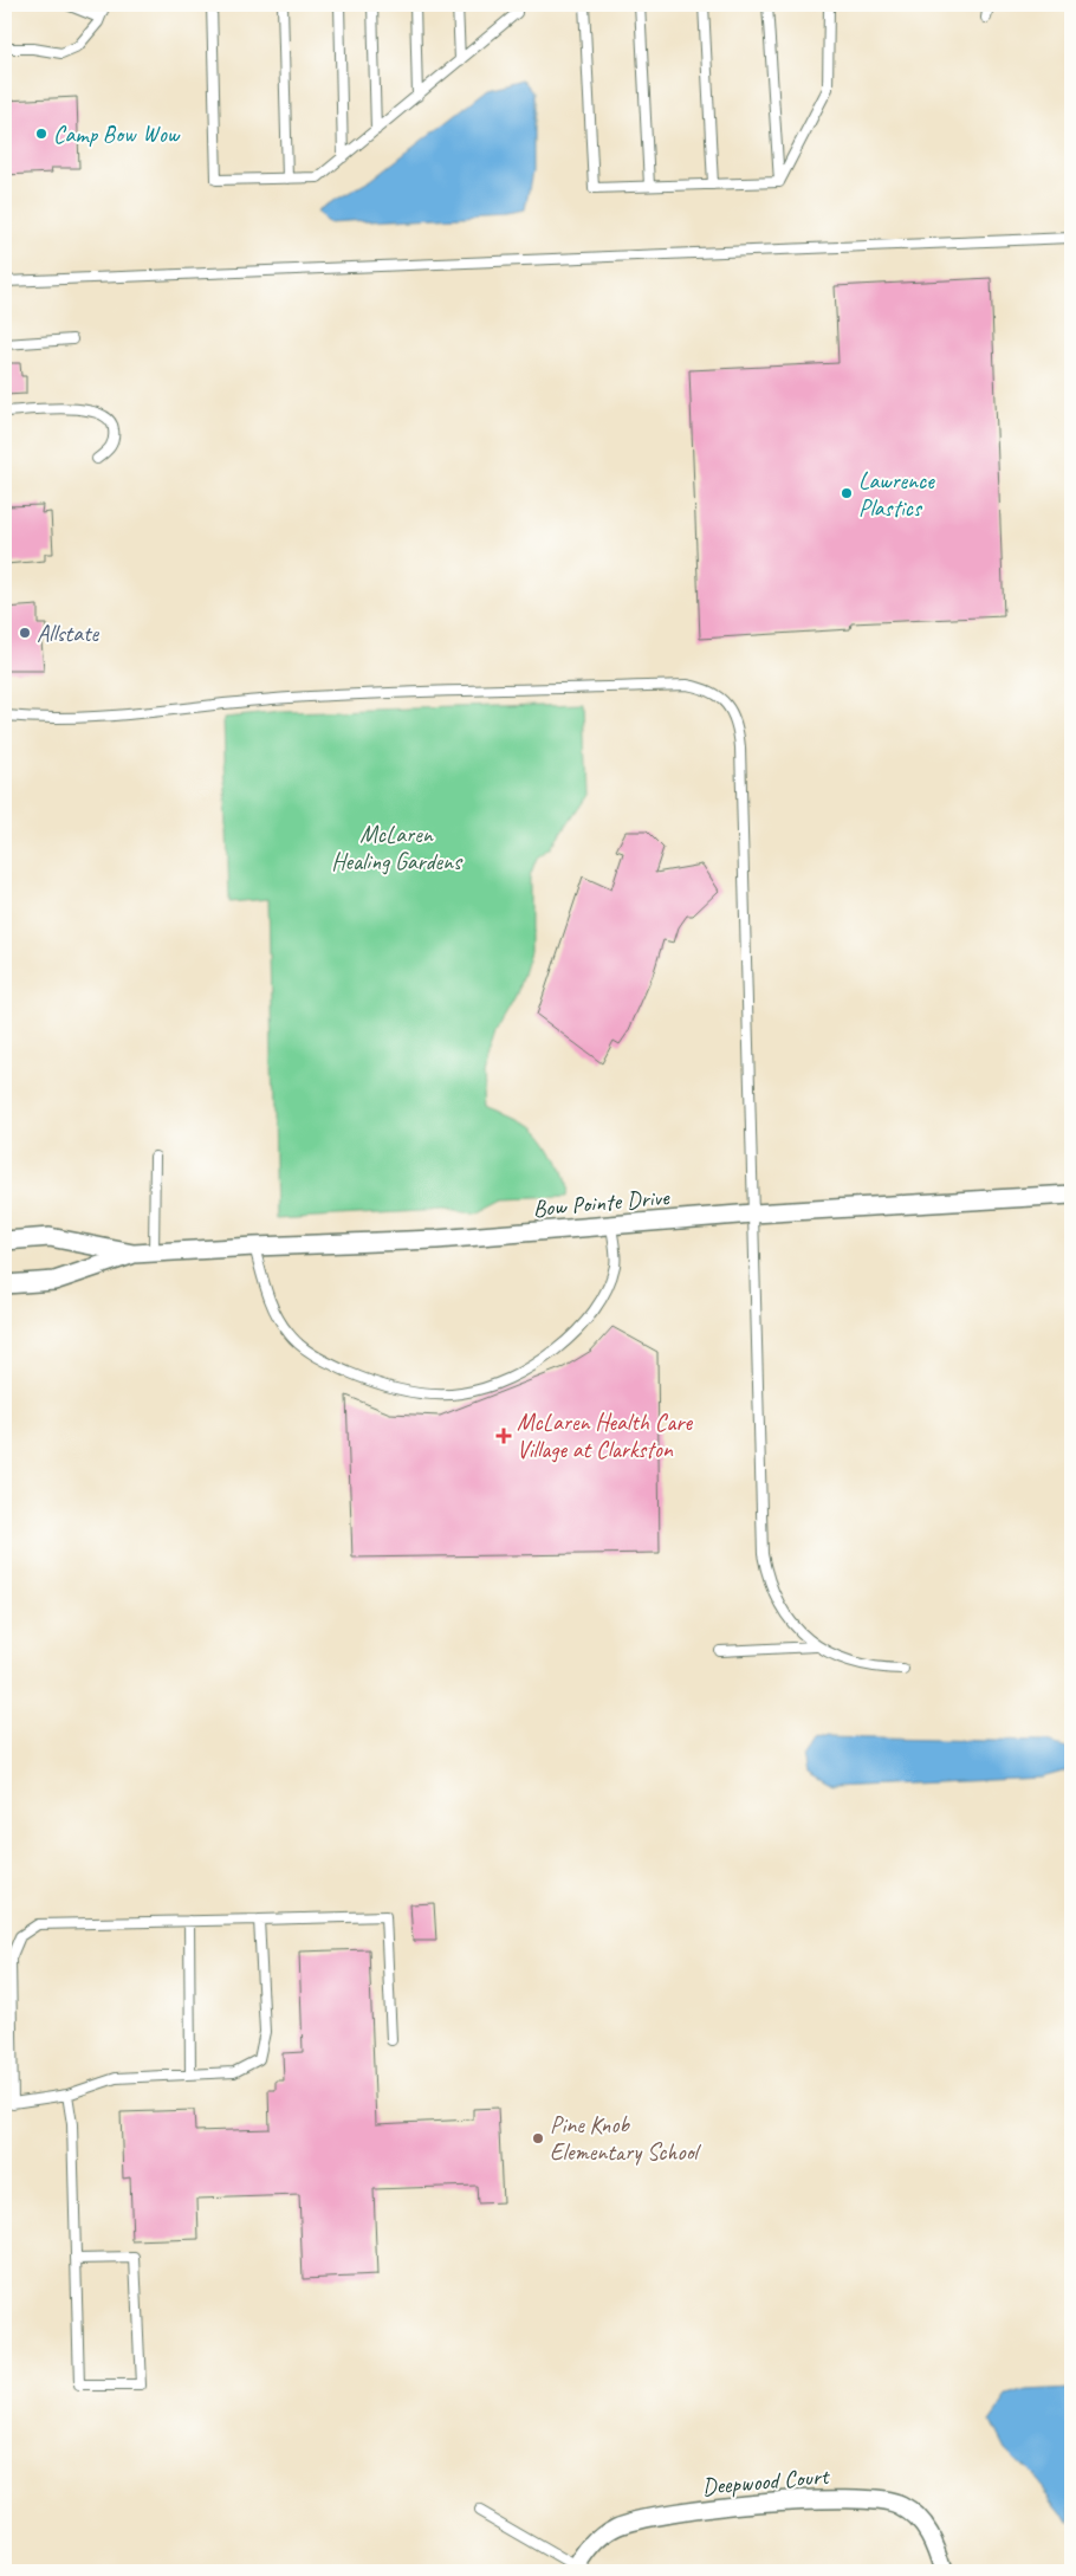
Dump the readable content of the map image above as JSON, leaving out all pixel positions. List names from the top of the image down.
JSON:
{
  "streets": {
    "street": ["Bow Pointe Drive", "Deepwood Court"]
  },
  "parks": ["McLaren Healing Gardens"],
  "places": {
    "other": [
      "Camp Bow Wow",
      "Lawrence Plastics",
      "Allstate",
      "Pine Knob Elementary School"
    ],
    "health": ["McLaren Health Care Village at Clarkston"]
  }
}
